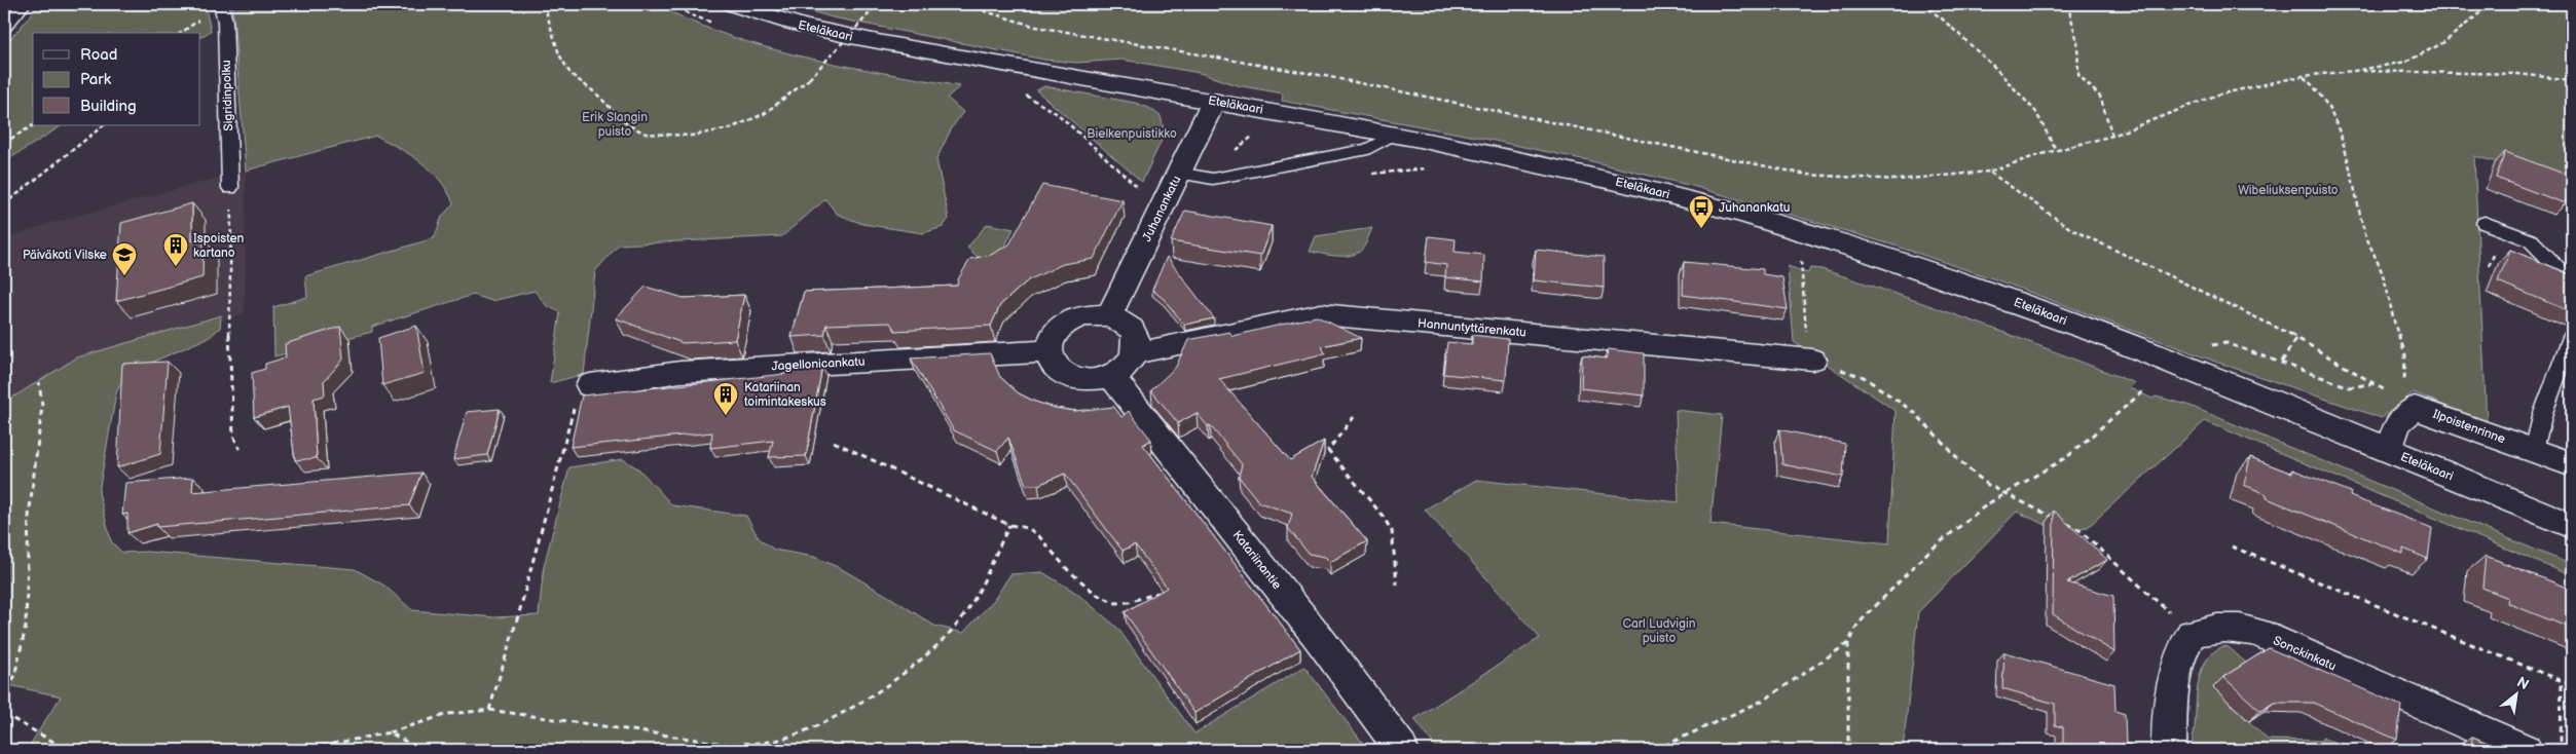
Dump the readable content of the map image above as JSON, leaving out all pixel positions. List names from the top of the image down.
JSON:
{
  "streets": {
    "street": [
      "Eteläkaari",
      "Juhanankatu",
      "Hannuntyttärenkatu",
      "Jagellonicankatu",
      "Ilpoistenrinne",
      "Katariinantie",
      "Sonckinkatu"
    ],
    "lane": ["Sigridinpolku"]
  },
  "crossings": [
    ["Eteläkaari", "Juhanankatu"],
    ["Juhanankatu", "Hannuntyttärenkatu"],
    ["Juhanankatu", "Jagellonicankatu"],
    ["Juhanankatu", "Katariinantie"],
    ["Hannuntyttärenkatu", "Jagellonicankatu"],
    ["Hannuntyttärenkatu", "Katariinantie"],
    ["Jagellonicankatu", "Katariinantie"]
  ],
  "parks": [
    "Erik Slangin puisto",
    "Bielkenpuistikko",
    "Wibeliuksenpuisto",
    "Carl Ludvigin puisto"
  ],
  "places": {
    "bus stop": ["Juhanankatu"],
    "building": ["Ispoisten kartano", "Katariinan toimintakeskus"],
    "school or university": ["Päiväkoti Vilske"]
  },
  "legend": ["Road", "Park", "Building"],
  "north": "top right"
}
